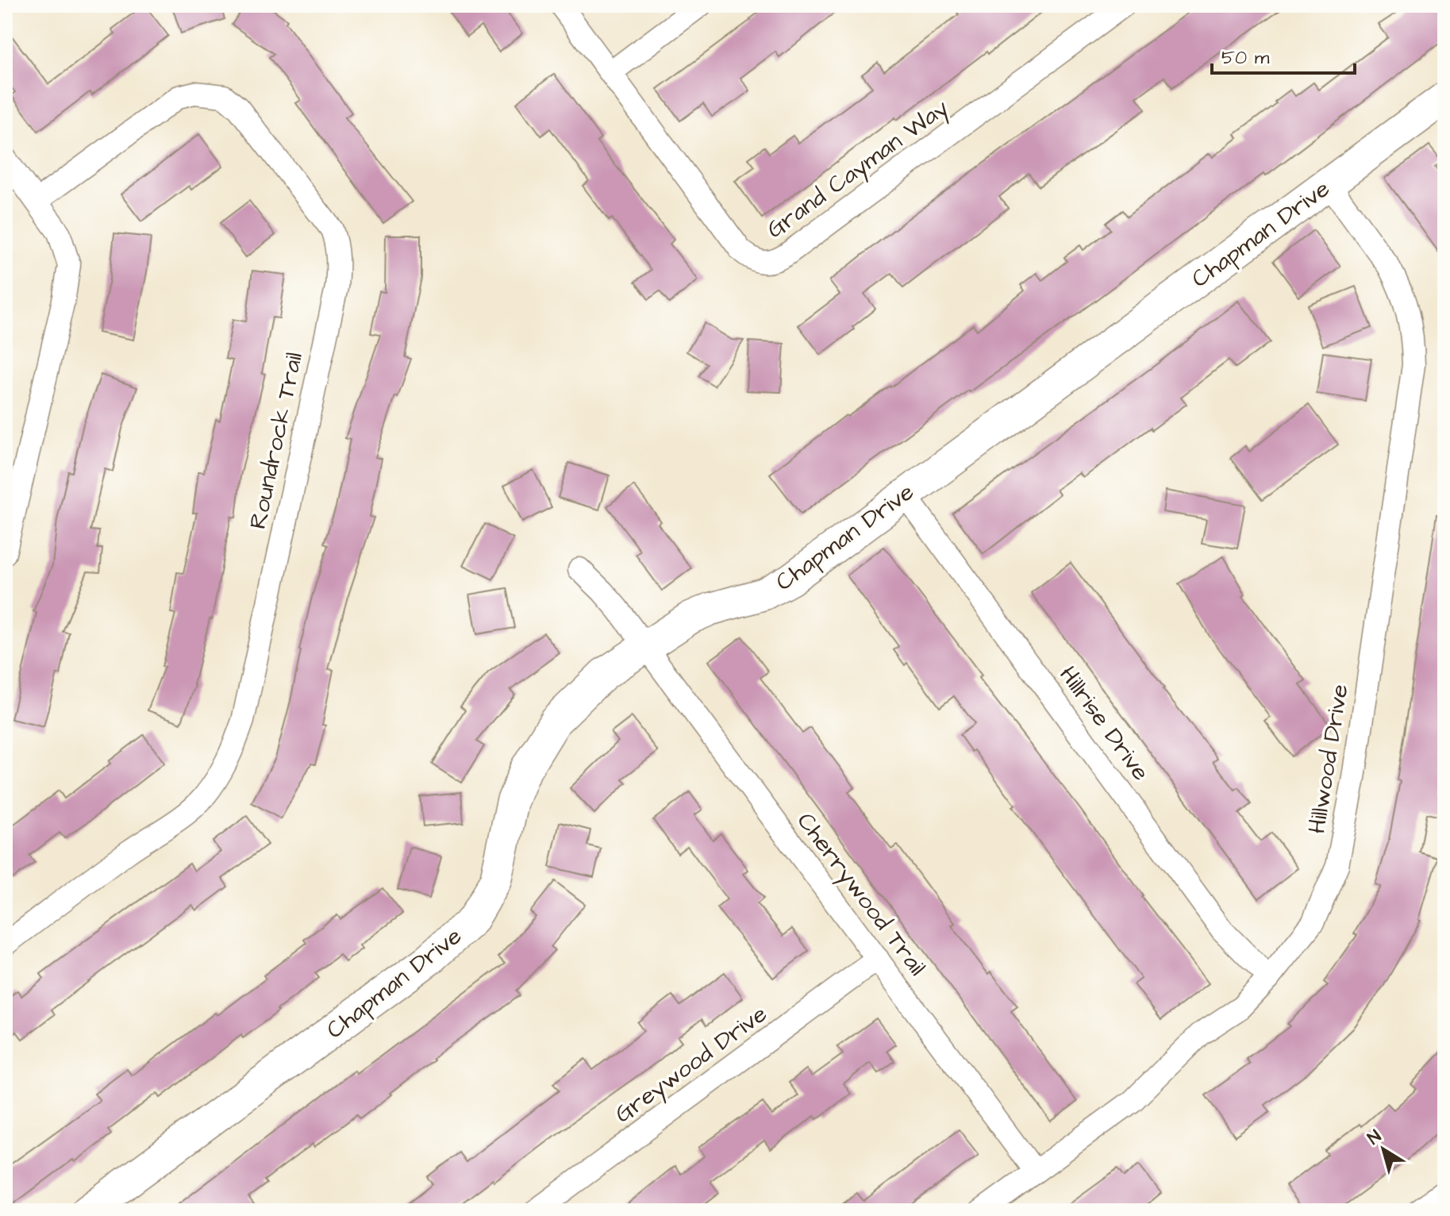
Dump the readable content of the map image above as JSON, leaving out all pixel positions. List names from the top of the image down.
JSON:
{
  "streets": {
    "street": [
      "Grand Cayman Way",
      "Chapman Drive",
      "Roundrock Trail",
      "Hillrise Drive",
      "Hillwood Drive",
      "Cherrywood Trail",
      "Greywood Drive"
    ]
  },
  "crossings": [
    ["Chapman Drive", "Hillrise Drive"],
    ["Chapman Drive", "Hillwood Drive"],
    ["Chapman Drive", "Cherrywood Trail"],
    ["Hillrise Drive", "Hillwood Drive"],
    ["Hillwood Drive", "Cherrywood Trail"],
    ["Cherrywood Trail", "Greywood Drive"]
  ],
  "scale_bar": "50 m",
  "north": "top left"
}
